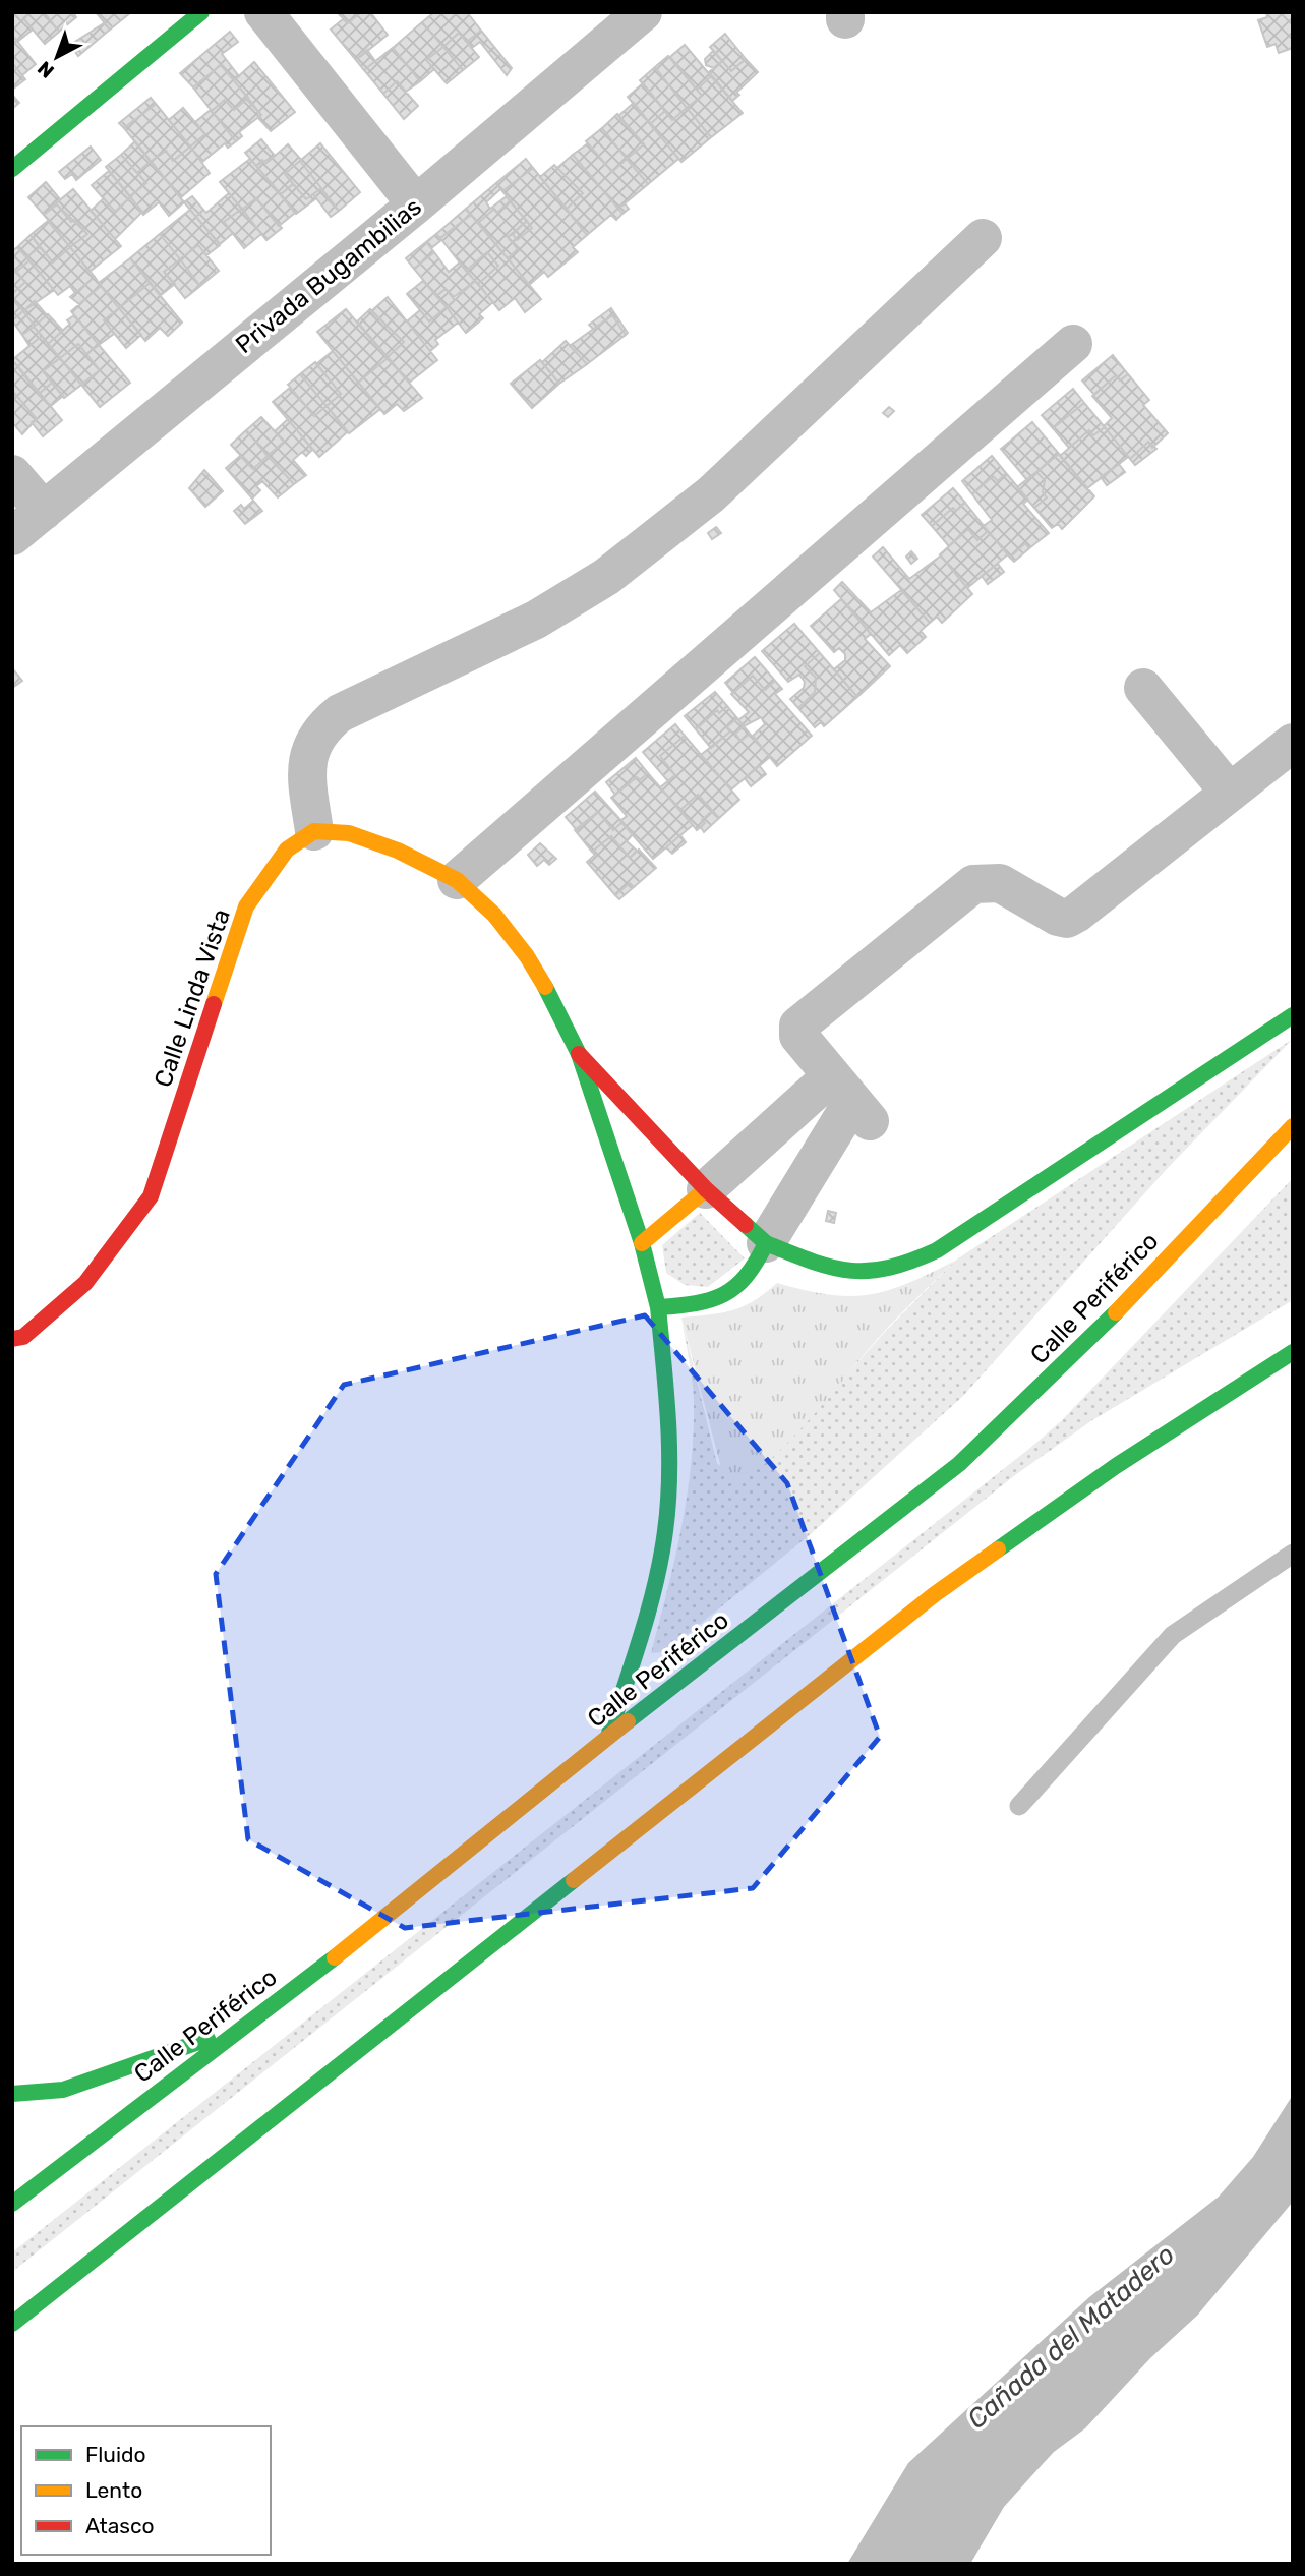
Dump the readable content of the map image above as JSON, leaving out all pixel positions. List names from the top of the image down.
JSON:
{
  "streets": {
    "main road": ["Calle Linda Vista", "Calle Periférico"],
    "street": ["Privada Bugambilias"]
  },
  "water": ["Cañada del Matadero"],
  "legend": ["Fluido", "Lento", "Atasco"],
  "north": "bottom left"
}
